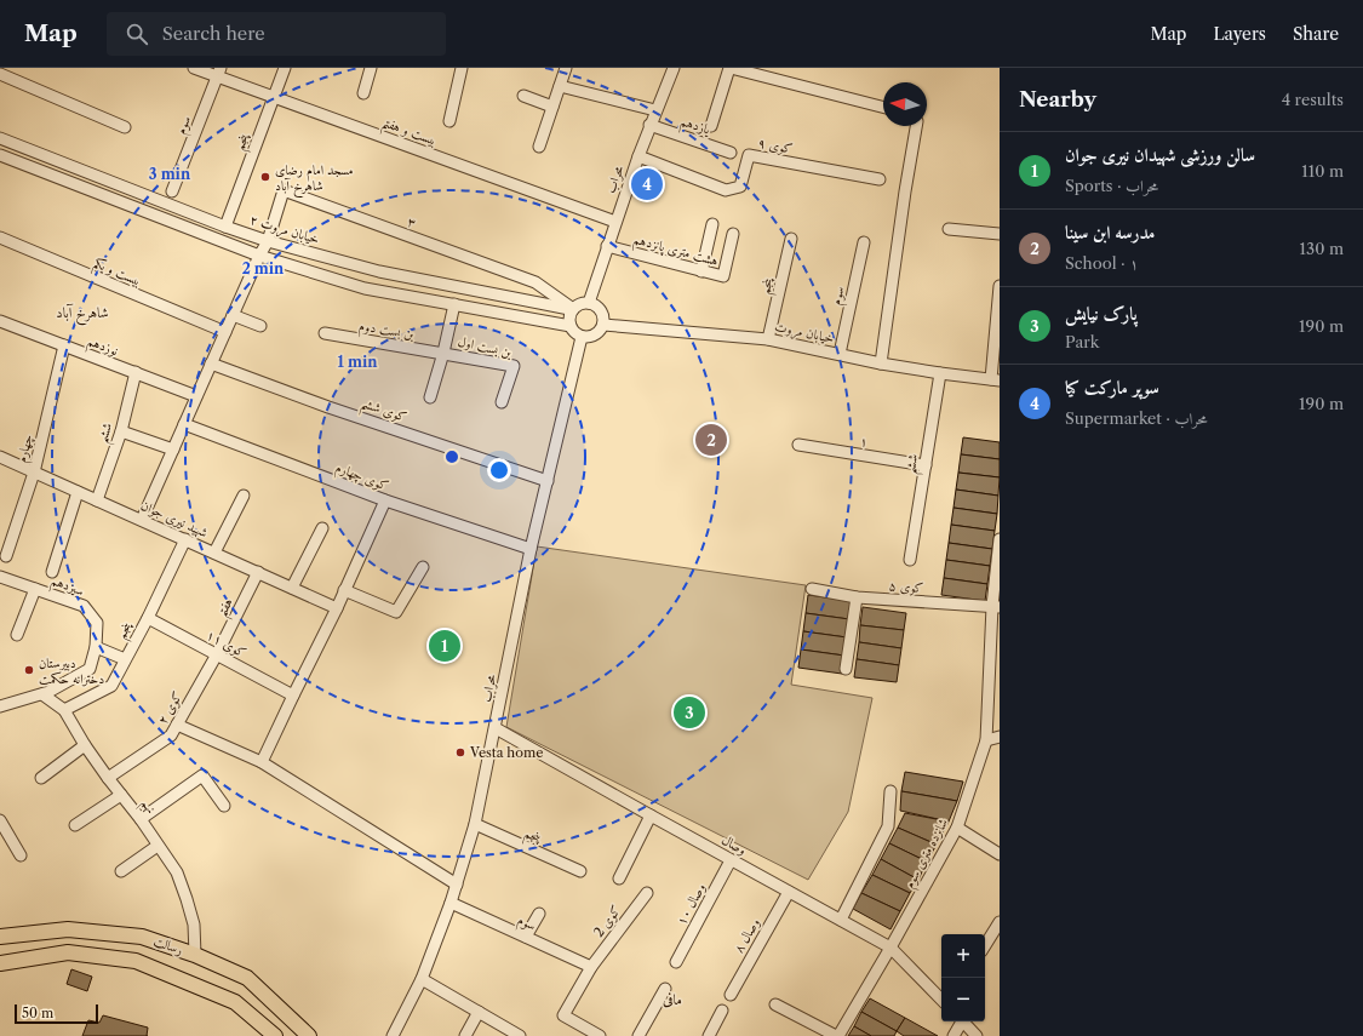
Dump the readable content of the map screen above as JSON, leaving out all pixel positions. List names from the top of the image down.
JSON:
{
  "streets": {
    "main road": ["رسالت"],
    "street": [
      "سوم",
      "یازدهم",
      "بیست و هفتم",
      "پنجم",
      "کوی ۹",
      "محراب",
      "۳",
      "خیابان مروت ۲",
      "هشت متری پانزدهم",
      "بیست و یکم",
      "بن بست دوم",
      "خیابان مروت",
      "نوزدهم",
      "بن بست اول",
      "کوی ششم",
      "ششم",
      "۱",
      "چهارم",
      "کوی چهارم",
      "شهید نیری جوان",
      "سیزدهم",
      "کوی ۵",
      "هفتم",
      "کوی ۱۱",
      "کوی ۲",
      "نهم",
      "وصال",
      "شانزده متری سوم",
      "وصال ۱۰",
      "کوی 2",
      "وصال ۸"
    ]
  },
  "crossings": [
    ["سوم", "بیست و هفتم"],
    ["سوم", "محراب"],
    ["سوم", "خیابان مروت"],
    ["سوم", "کوی 2"],
    ["یازدهم", "محراب"],
    ["بیست و هفتم", "پنجم"],
    ["بیست و هفتم", "محراب"],
    ["پنجم", "محراب"],
    ["پنجم", "خیابان مروت ۲"],
    ["پنجم", "خیابان مروت"],
    ["پنجم", "شهید نیری جوان"],
    ["پنجم", "کوی ۱۱"],
    ["پنجم", "نهم"],
    ["کوی ۹", "محراب"],
    ["محراب", "۳"],
    ["محراب", "خیابان مروت ۲"],
    ["محراب", "هشت متری پانزدهم"],
    ["محراب", "خیابان مروت"],
    ["محراب", "کوی ششم"],
    ["محراب", "کوی چهارم"],
    ["محراب", "وصال"],
    ["۳", "خیابان مروت ۲"],
    ["۳", "خیابان مروت"],
    ["خیابان مروت ۲", "خیابان مروت"],
    ["بن بست دوم", "بن بست اول"],
    ["خیابان مروت", "ششم"],
    ["نوزدهم", "ششم"],
    ["نوزدهم", "چهارم"],
    ["ششم", "۱"],
    ["ششم", "شهید نیری جوان"],
    ["چهارم", "شهید نیری جوان"],
    ["شهید نیری جوان", "هفتم"],
    ["سیزدهم", "نهم"],
    ["کوی ۵", "شانزده متری سوم"],
    ["هفتم", "کوی ۱۱"],
    ["هفتم", "کوی ۲"],
    ["کوی ۱۱", "کوی ۲"],
    ["کوی ۲", "نهم"],
    ["نهم", "رسالت"],
    ["وصال", "شانزده متری سوم"],
    ["وصال", "وصال ۱۰"],
    ["وصال", "وصال ۸"]
  ],
  "districts": ["شاهرخ آباد", "مافی"],
  "places": ["مسجد امام رضای شاهرخ آباد", "دبیرستان دخترانه حکمت", "Vesta home"],
  "scale_bar": "50 m",
  "north": "left",
  "page": {
    "header": "Map",
    "search": "Search here",
    "nav": ["Map", "Layers", "Share"],
    "heading": ["Nearby", "4 results"],
    "list": [
      {
        "mark": "1",
        "name": "سالن ورزشی شهیدان نیری جوان",
        "note": "Sports · محراب",
        "value": "110 m"
      },
      {
        "mark": "2",
        "name": "مدرسه ابن سینا",
        "note": "School · ۱",
        "value": "130 m"
      },
      {
        "mark": "3",
        "name": "پارک نیایش",
        "note": "Park",
        "value": "190 m"
      },
      {
        "mark": "4",
        "name": "سوپر مارکت کیا",
        "note": "Supermarket · محراب",
        "value": "190 m"
      }
    ],
    "pins": [
      "4",
      "2",
      "1",
      "3"
    ],
    "map_buttons": ["+", "−"],
    "scale": "50 m"
  },
  "rings": ["3 min", "2 min", "1 min"]
}
